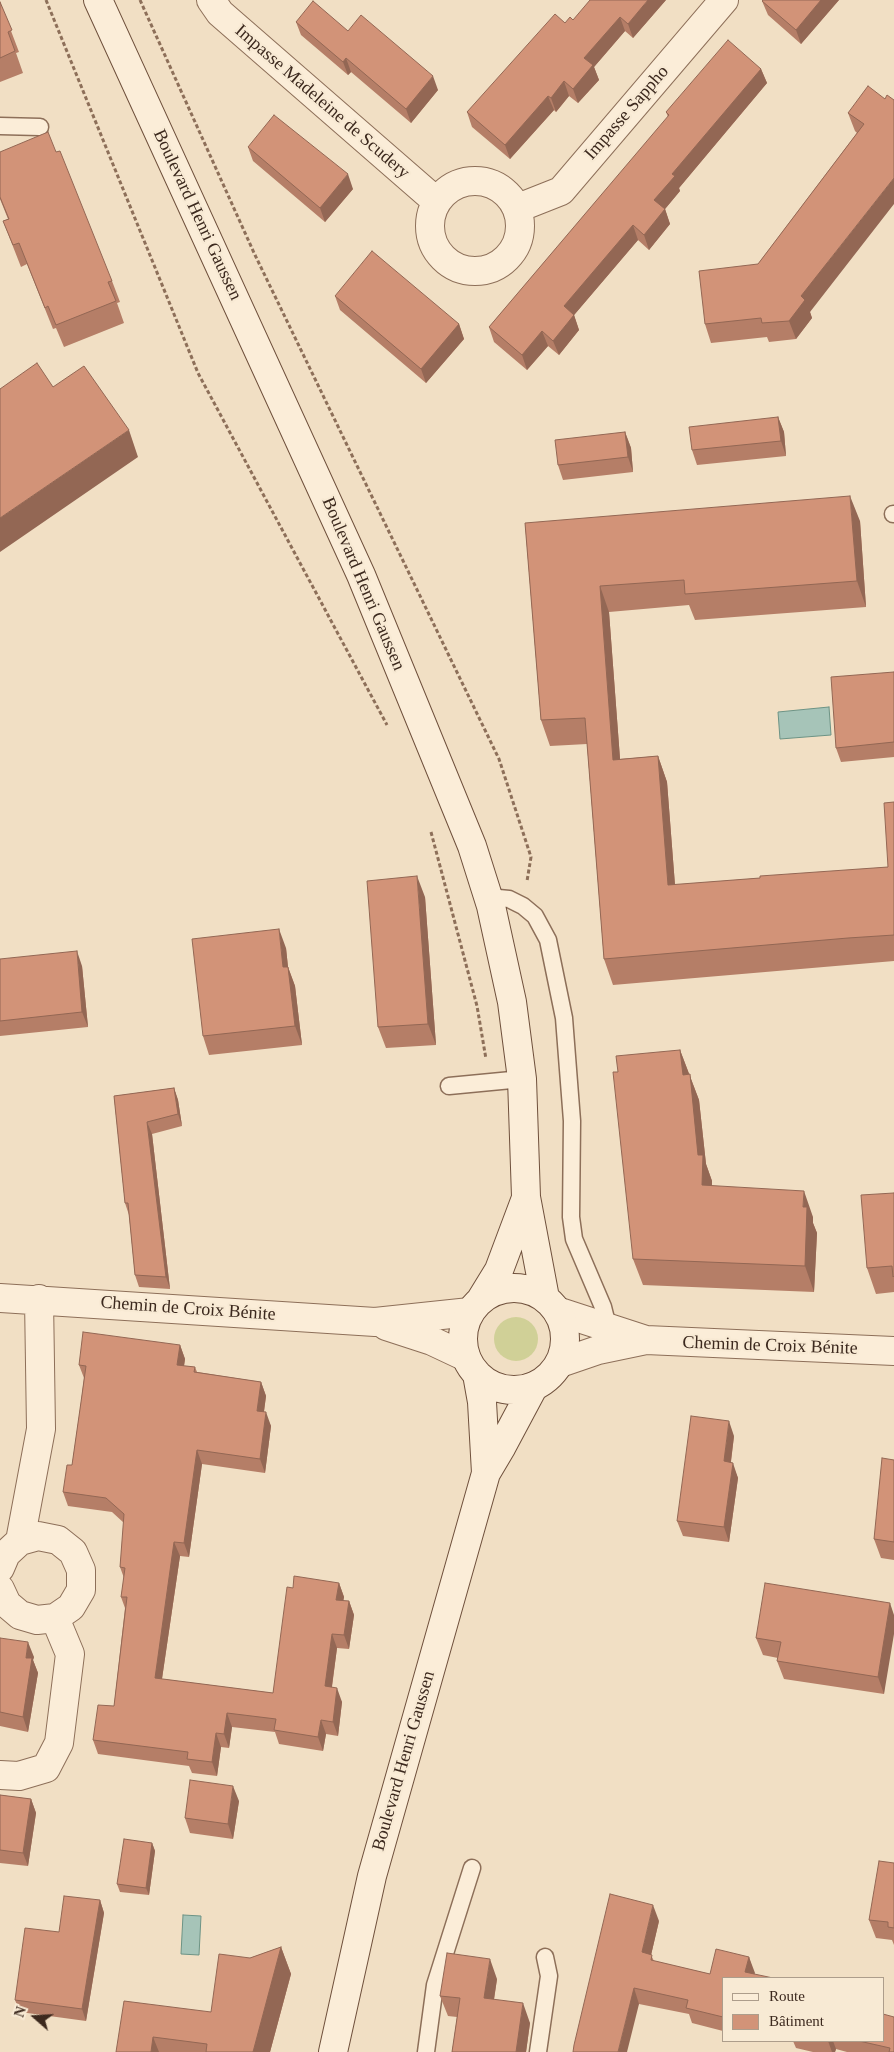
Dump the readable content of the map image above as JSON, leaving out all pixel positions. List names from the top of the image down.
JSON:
{
  "streets": {
    "street": [
      "Impasse Madeleine de Scudery",
      "Impasse Sappho",
      "Boulevard Henri Gaussen",
      "Chemin de Croix Bénite"
    ]
  },
  "crossings": [
    ["Impasse Madeleine de Scudery", "Impasse Sappho"],
    ["Boulevard Henri Gaussen", "Chemin de Croix Bénite"]
  ],
  "legend": ["Route", "Bâtiment"],
  "north": "left"
}
